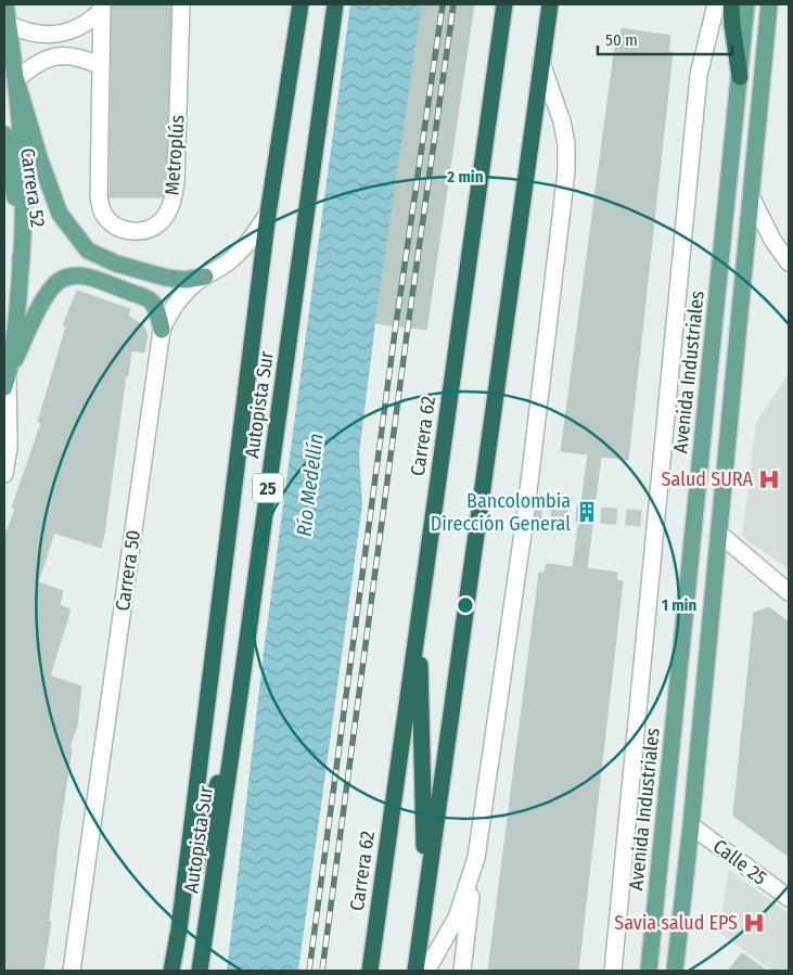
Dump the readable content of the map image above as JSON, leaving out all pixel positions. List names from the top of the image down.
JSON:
{
  "streets": {
    "highway": ["Autopista Sur", "Carrera 62", "25"],
    "main road": ["Carrera 52", "Avenida Industriales"],
    "street": ["Metroplús", "Carrera 50", "Calle 25"]
  },
  "crossings": [
    ["Autopista Sur", "Carrera 50"]
  ],
  "water": ["Río Medellín"],
  "places": {
    "hospital": ["Salud SURA", "Savia salud EPS"],
    "building": ["Bancolombia Dirección General"]
  },
  "scale_bar": "50 m",
  "rings": ["2 min", "1 min"]
}
